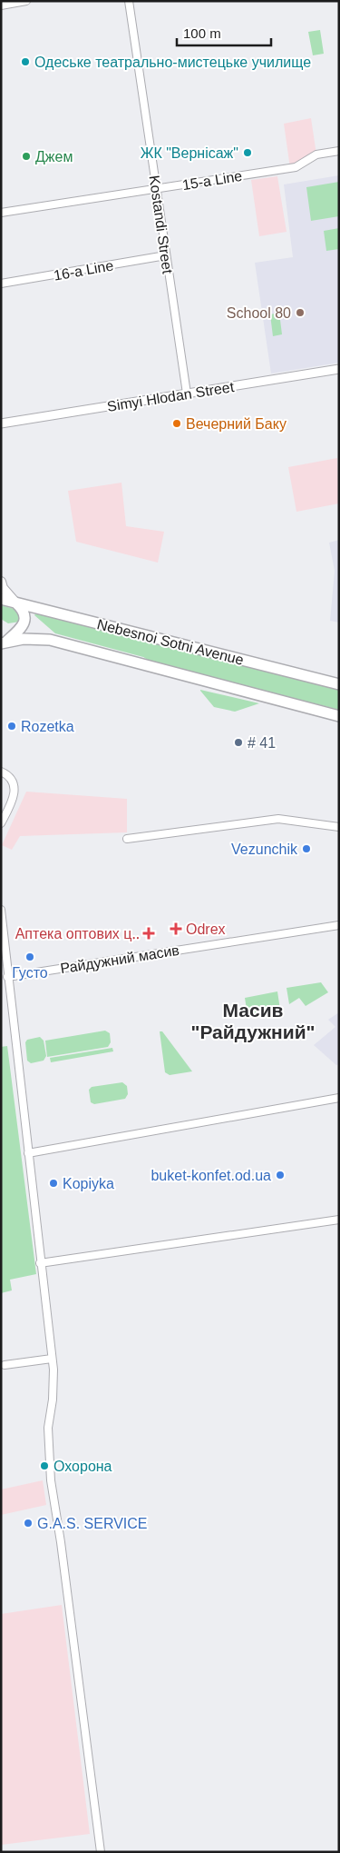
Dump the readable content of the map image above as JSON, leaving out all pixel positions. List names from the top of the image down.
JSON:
{
  "streets": {
    "main road": ["Nebesnoi Sotni Avenue"],
    "street": [
      "15-a Line",
      "Kostandi Street",
      "16-a Line",
      "Simyi Hlodan Street",
      "Райдужний масив"
    ]
  },
  "crossings": [
    ["15-a Line", "Kostandi Street"],
    ["Kostandi Street", "16-a Line"],
    ["Kostandi Street", "Simyi Hlodan Street"]
  ],
  "districts": ["Масив \"Райдужний\""],
  "places": {
    "other": [
      "Одеське театрально-мистецьке училище",
      "ЖК \"Вернісаж\"",
      "Джем",
      "School 80",
      "Вечерний Баку",
      "Rozetka",
      "# 41",
      "Vezunchik",
      "Густо",
      "buket-konfet.od.ua",
      "Kopiyka",
      "Охорона",
      "G.A.S. SERVICE"
    ],
    "health": ["Odrex", "Аптека оптових ц‥"]
  },
  "scale_bar": "100 m"
}
